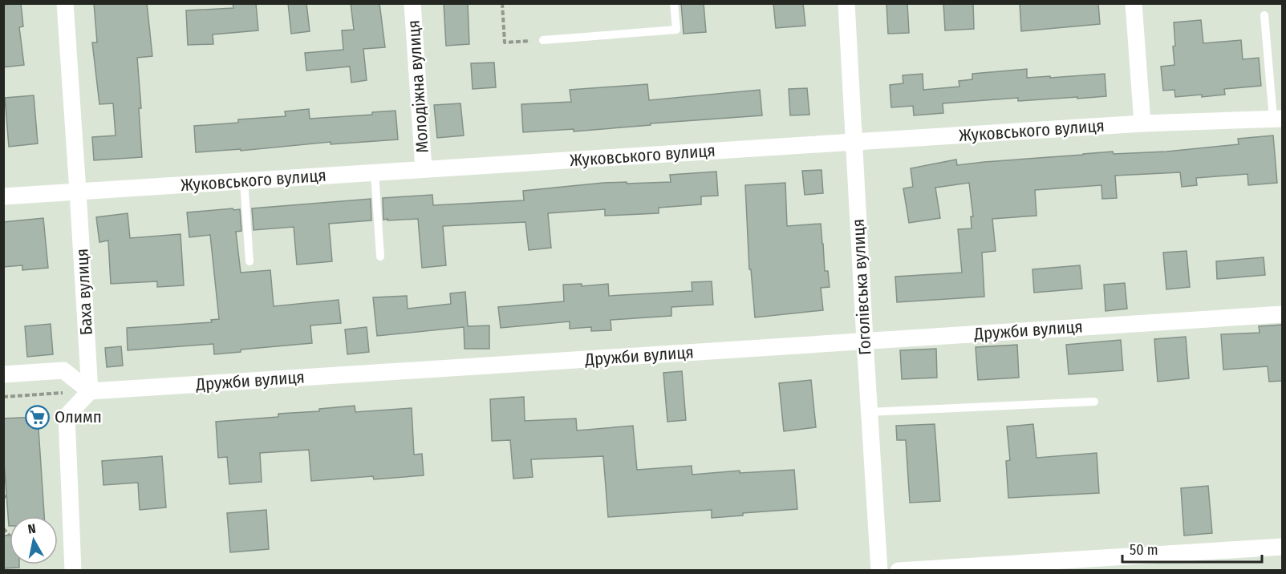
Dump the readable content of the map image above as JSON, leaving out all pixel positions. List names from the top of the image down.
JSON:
{
  "streets": {
    "street": [
      "Молодіжна вулиця",
      "Жуковського вулиця",
      "Гоголівська вулиця",
      "Баха вулиця",
      "Дружби вулиця"
    ]
  },
  "crossings": [
    ["Молодіжна вулиця", "Жуковського вулиця"],
    ["Жуковського вулиця", "Гоголівська вулиця"],
    ["Жуковського вулиця", "Баха вулиця"],
    ["Гоголівська вулиця", "Дружби вулиця"],
    ["Баха вулиця", "Дружби вулиця"]
  ],
  "places": {
    "supermarket": ["Олимп"]
  },
  "scale_bar": "50 m",
  "north": "top"
}
